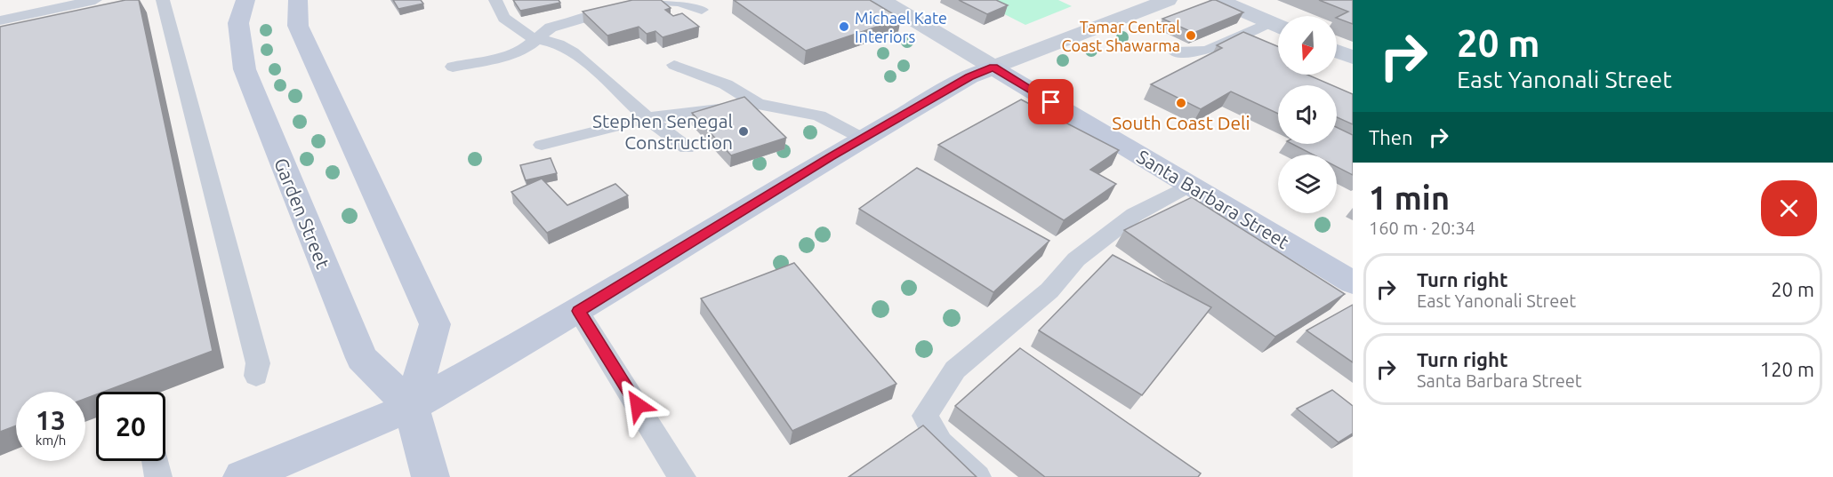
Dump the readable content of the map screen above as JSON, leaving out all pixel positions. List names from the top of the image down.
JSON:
{
  "streets": {
    "main road": ["Santa Barbara Street", "Garden Street"]
  },
  "places": [
    "Michael Kate Interiors",
    "Tamar Central Coast Shawarma",
    "South Coast Deli",
    "Stephen Senegal Construction"
  ],
  "north": "bottom",
  "page": {
    "turn": ["20 m", "East Yanonali Street"],
    "then": "Then",
    "heading": ["1 min", "160 m · 20:34"],
    "list": [
      {
        "name": "Turn right",
        "note": "East Yanonali Street",
        "value": "20 m"
      },
      {
        "name": "Turn right",
        "note": "Santa Barbara Street",
        "value": "120 m"
      }
    ],
    "speed": "13 km/h",
    "limit": "20"
  }
}
